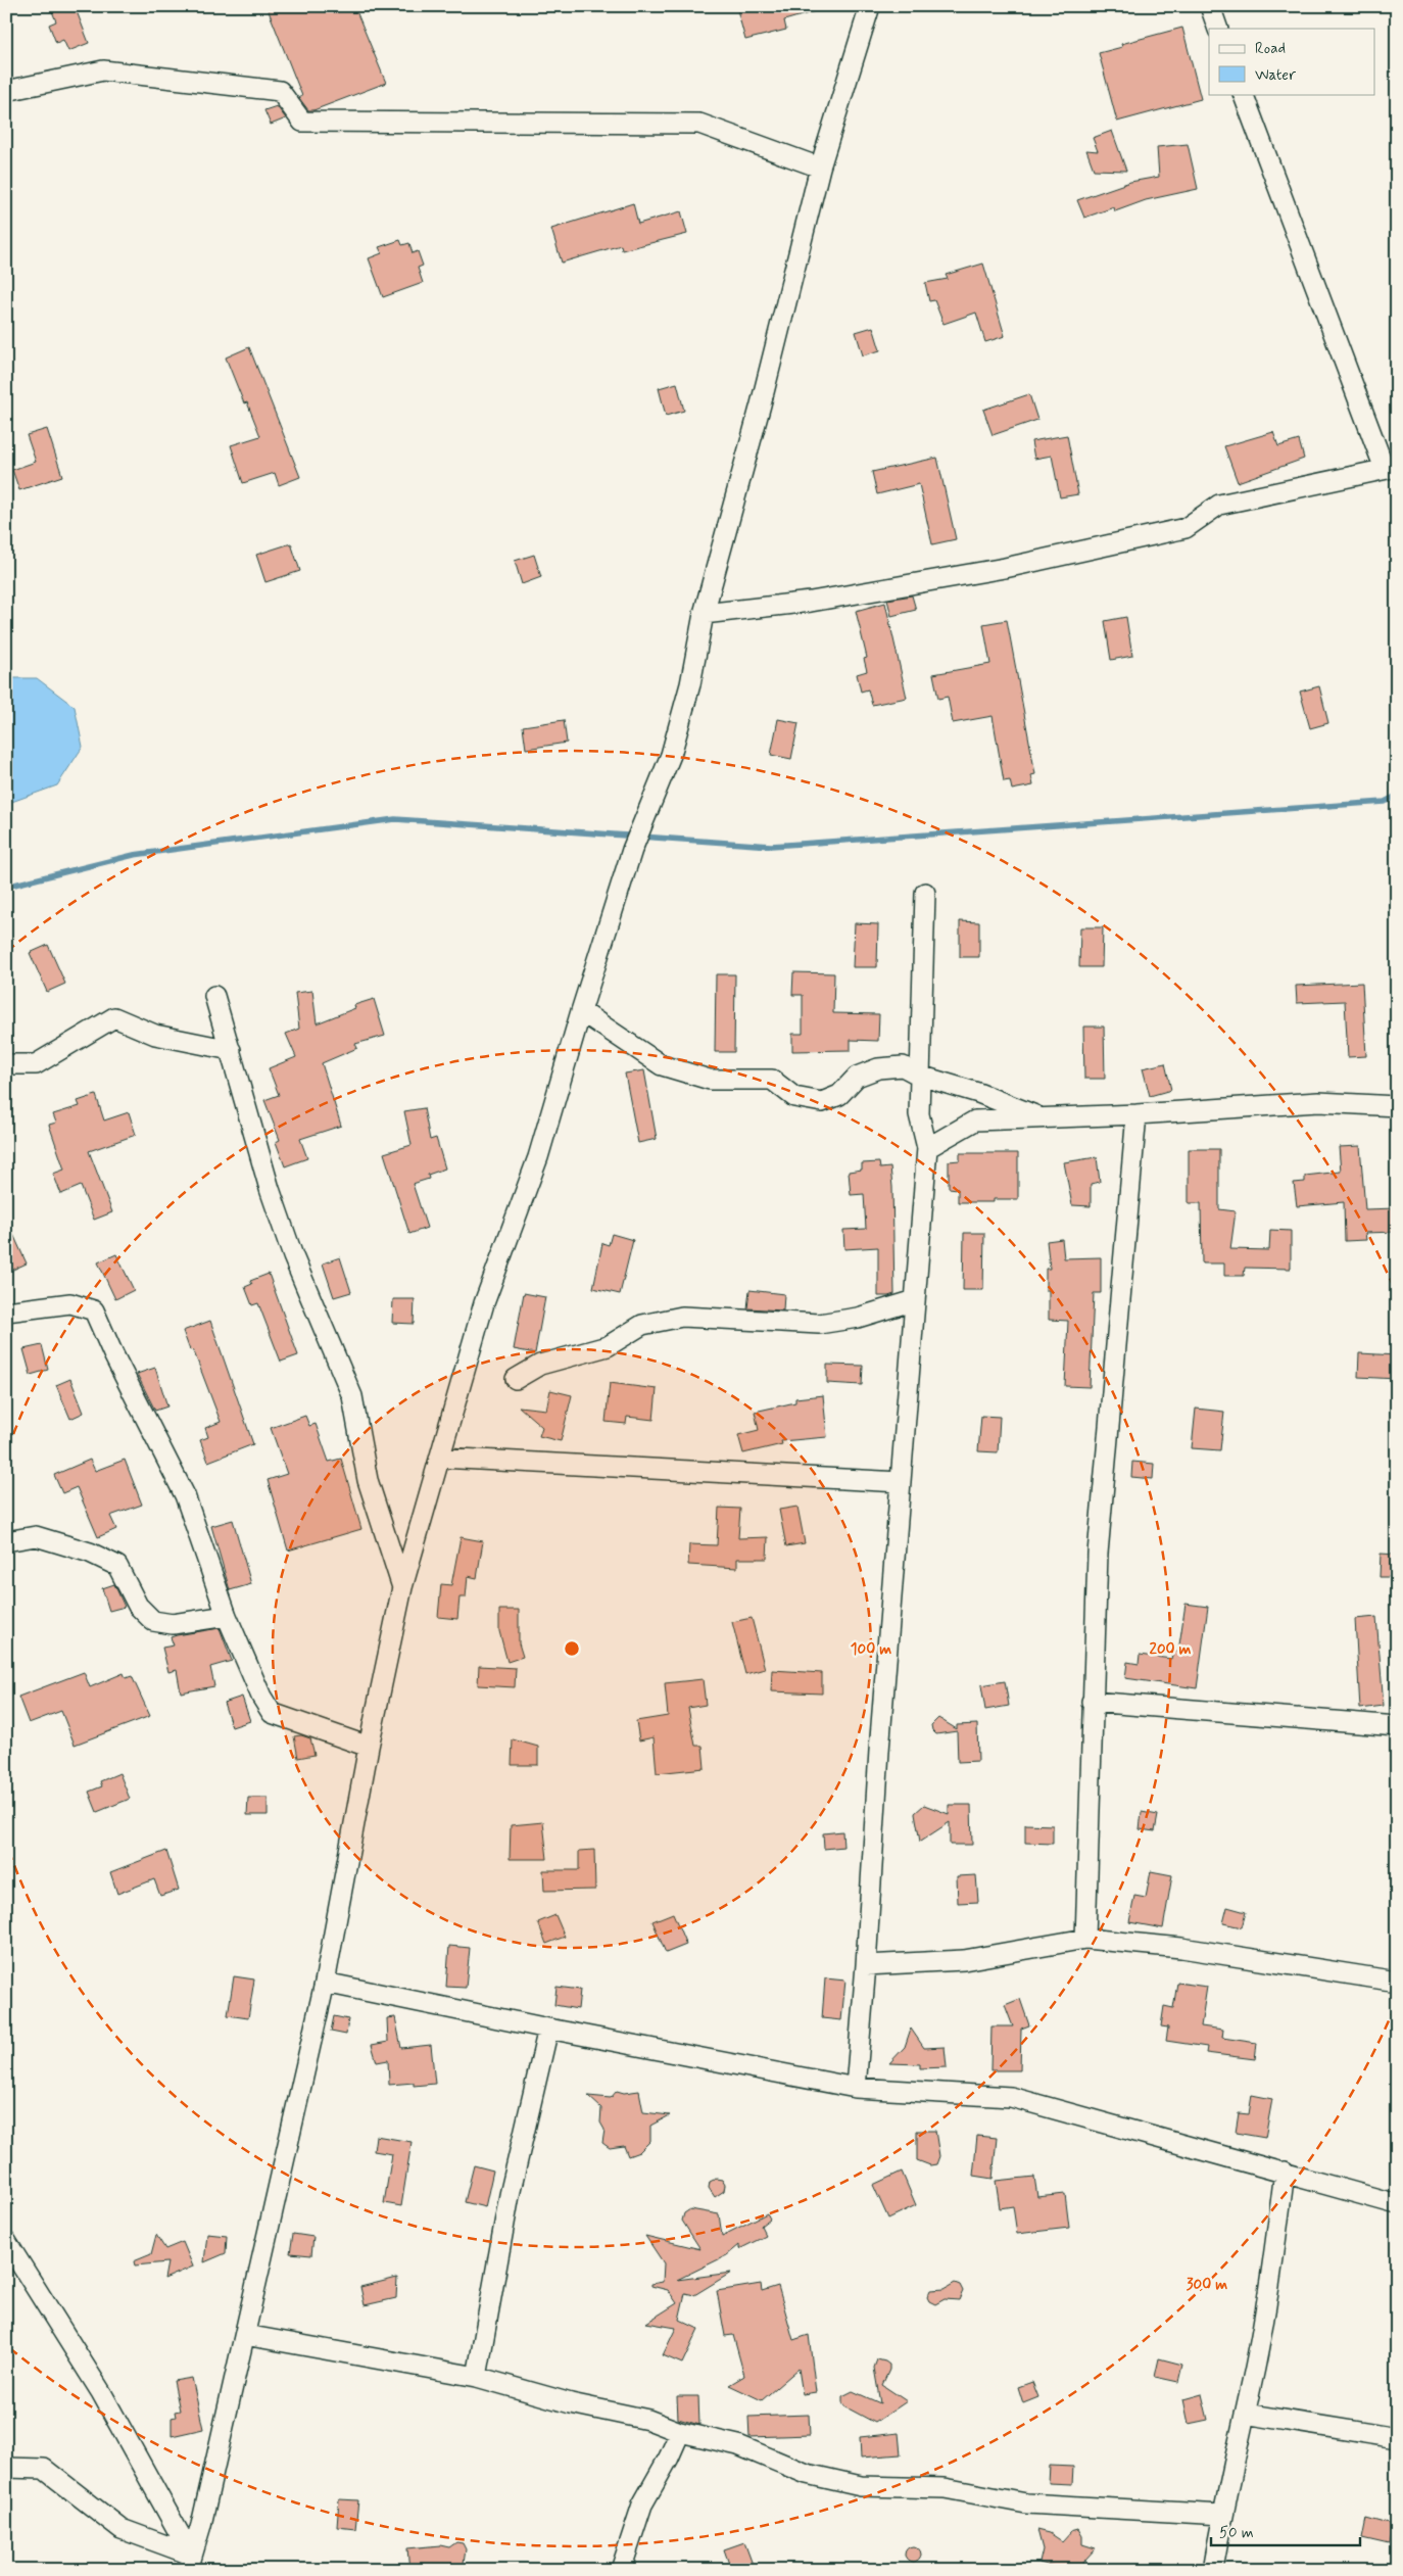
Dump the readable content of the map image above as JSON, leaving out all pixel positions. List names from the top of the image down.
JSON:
{
  "legend": ["Road", "Water"],
  "scale_bar": "50 m",
  "rings": ["100 m", "200 m", "300 m"]
}
